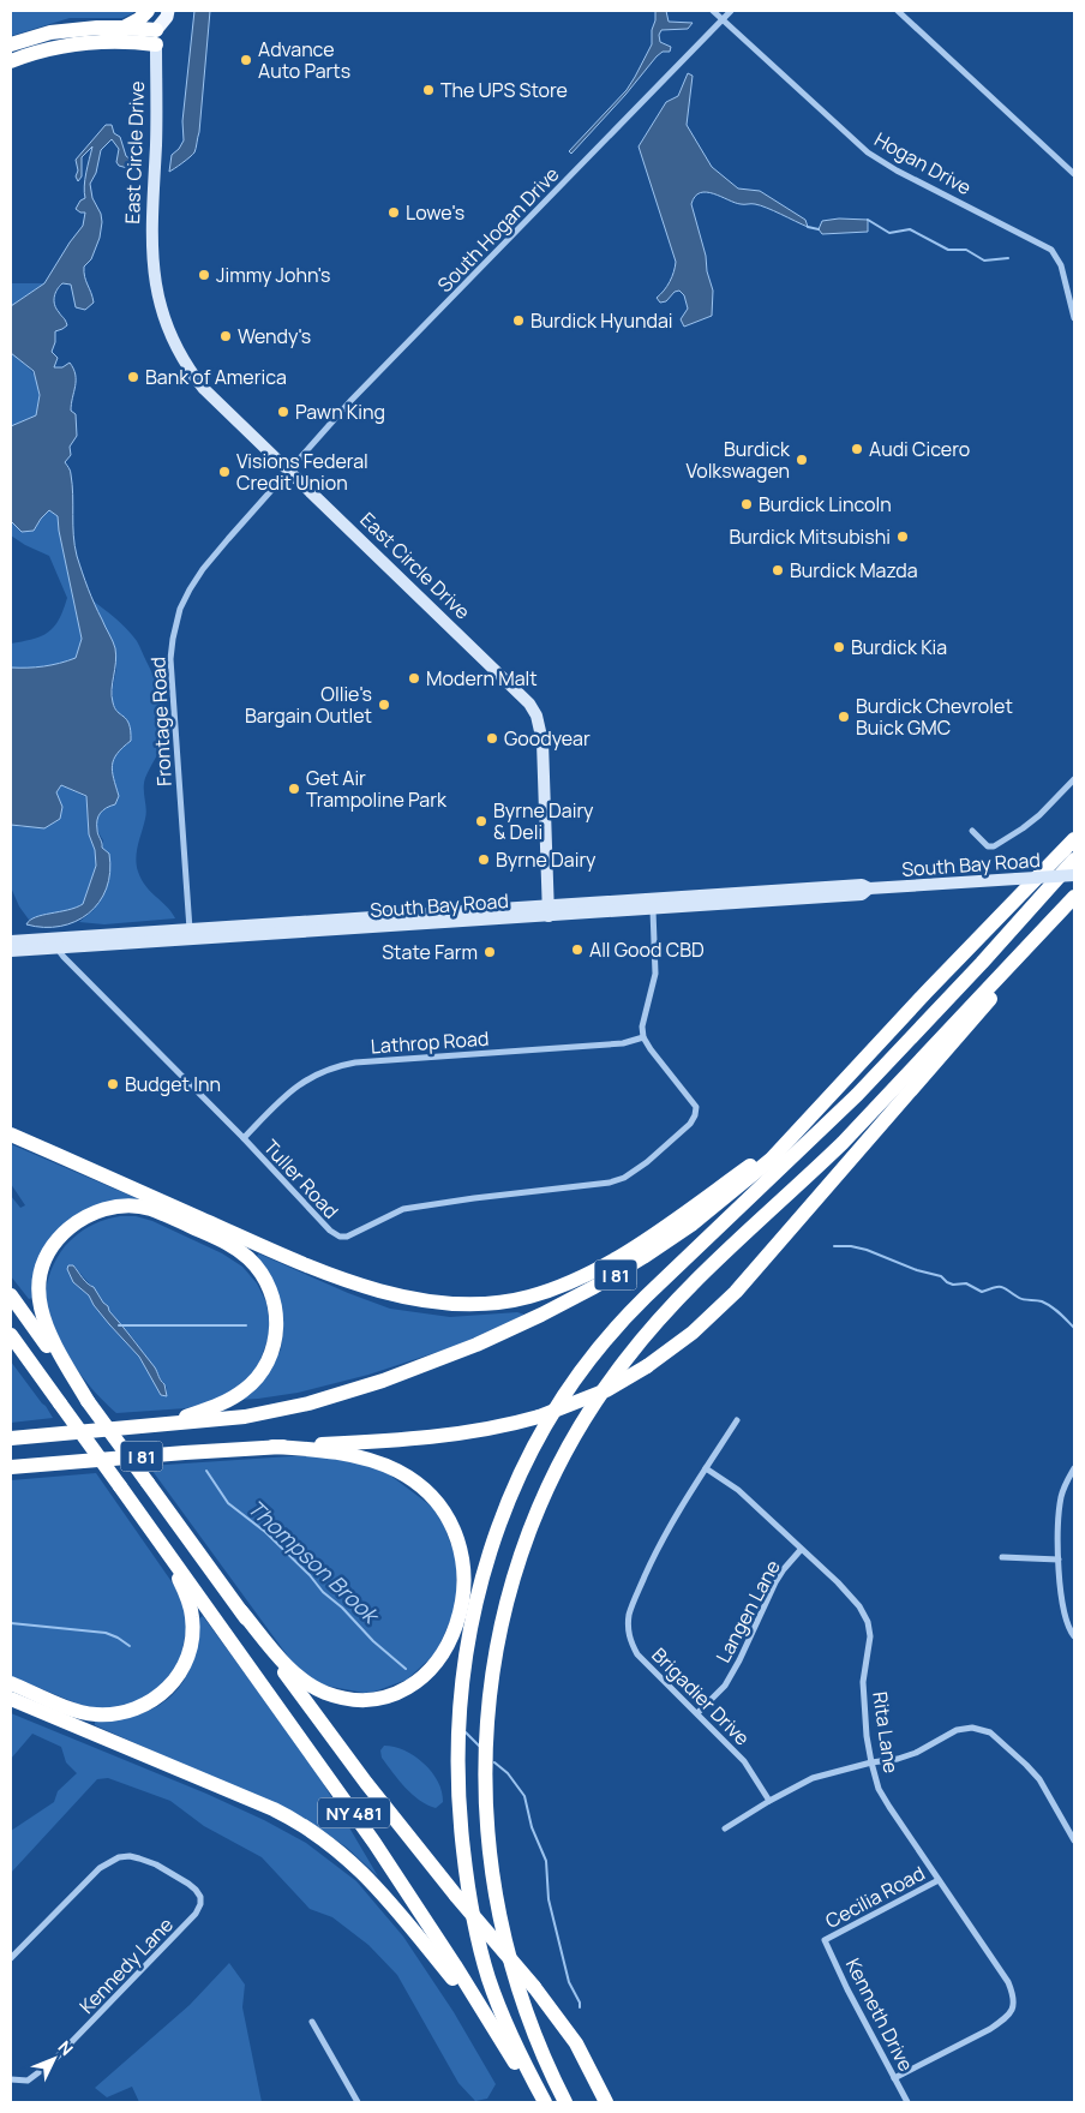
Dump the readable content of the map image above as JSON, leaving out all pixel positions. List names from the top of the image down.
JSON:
{
  "streets": {
    "highway": ["I 81", "NY 481"],
    "main road": ["East Circle Drive"],
    "street": [
      "Hogan Drive",
      "South Hogan Drive",
      "Frontage Road",
      "South Bay Road",
      "Lathrop Road",
      "Tuller Road",
      "Langen Lane",
      "Brigadier Drive",
      "Rita Lane",
      "Cecilia Road",
      "Kennedy Lane",
      "Kenneth Drive"
    ]
  },
  "crossings": [
    ["East Circle Drive", "South Hogan Drive"],
    ["East Circle Drive", "Frontage Road"],
    ["East Circle Drive", "South Bay Road"],
    ["Hogan Drive", "South Hogan Drive"],
    ["South Hogan Drive", "Frontage Road"],
    ["Frontage Road", "South Bay Road"],
    ["South Bay Road", "Tuller Road"],
    ["Lathrop Road", "Tuller Road"],
    ["Langen Lane", "Brigadier Drive"],
    ["Langen Lane", "Rita Lane"],
    ["Brigadier Drive", "Rita Lane"],
    ["Rita Lane", "Cecilia Road"],
    ["Rita Lane", "Kenneth Drive"],
    ["Cecilia Road", "Kenneth Drive"]
  ],
  "water": ["Thompson Brook"],
  "places": [
    "Advance Auto Parts",
    "The UPS Store",
    "Lowe's",
    "Jimmy John's",
    "Burdick Hyundai",
    "Wendy's",
    "Bank of America",
    "Pawn King",
    "Audi Cicero",
    "Burdick Volkswagen",
    "Visions Federal Credit Union",
    "Burdick Lincoln",
    "Burdick Mitsubishi",
    "Burdick Mazda",
    "Burdick Kia",
    "Modern Malt",
    "Ollie's Bargain Outlet",
    "Burdick Chevrolet Buick GMC",
    "Goodyear",
    "Get Air Trampoline Park",
    "Byrne Dairy & Deli",
    "Byrne Dairy",
    "All Good CBD",
    "State Farm",
    "Budget Inn"
  ],
  "north": "top right"
}
